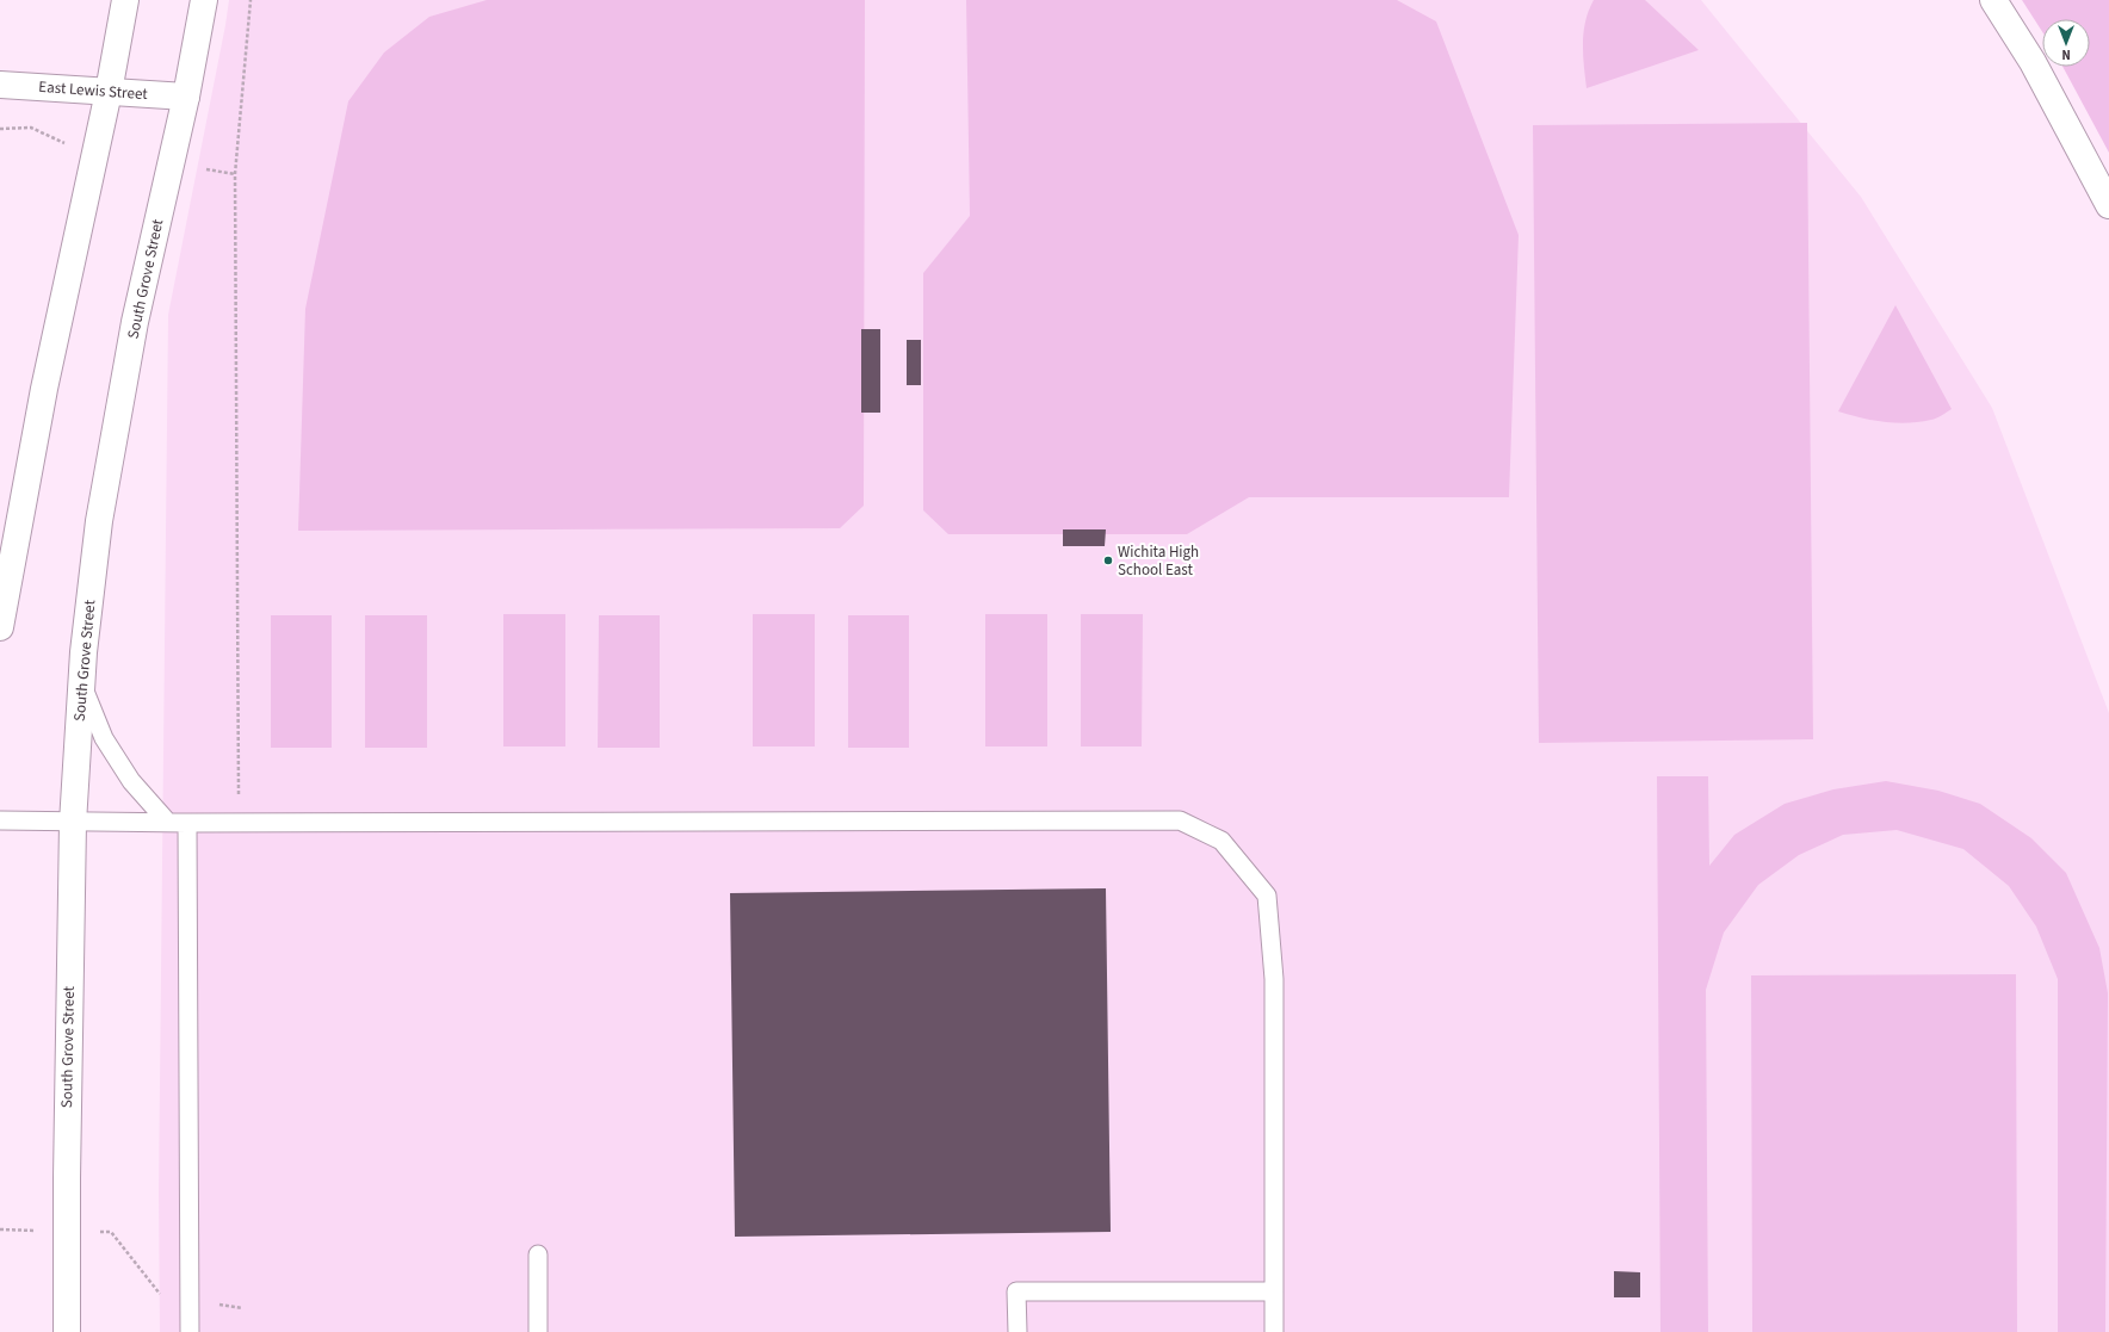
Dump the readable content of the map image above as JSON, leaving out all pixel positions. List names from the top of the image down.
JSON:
{
  "streets": {
    "main road": ["East Lewis Street", "South Grove Street"]
  },
  "crossings": [
    ["East Lewis Street", "South Grove Street"]
  ],
  "places": ["Wichita High School East"],
  "north": "bottom"
}
